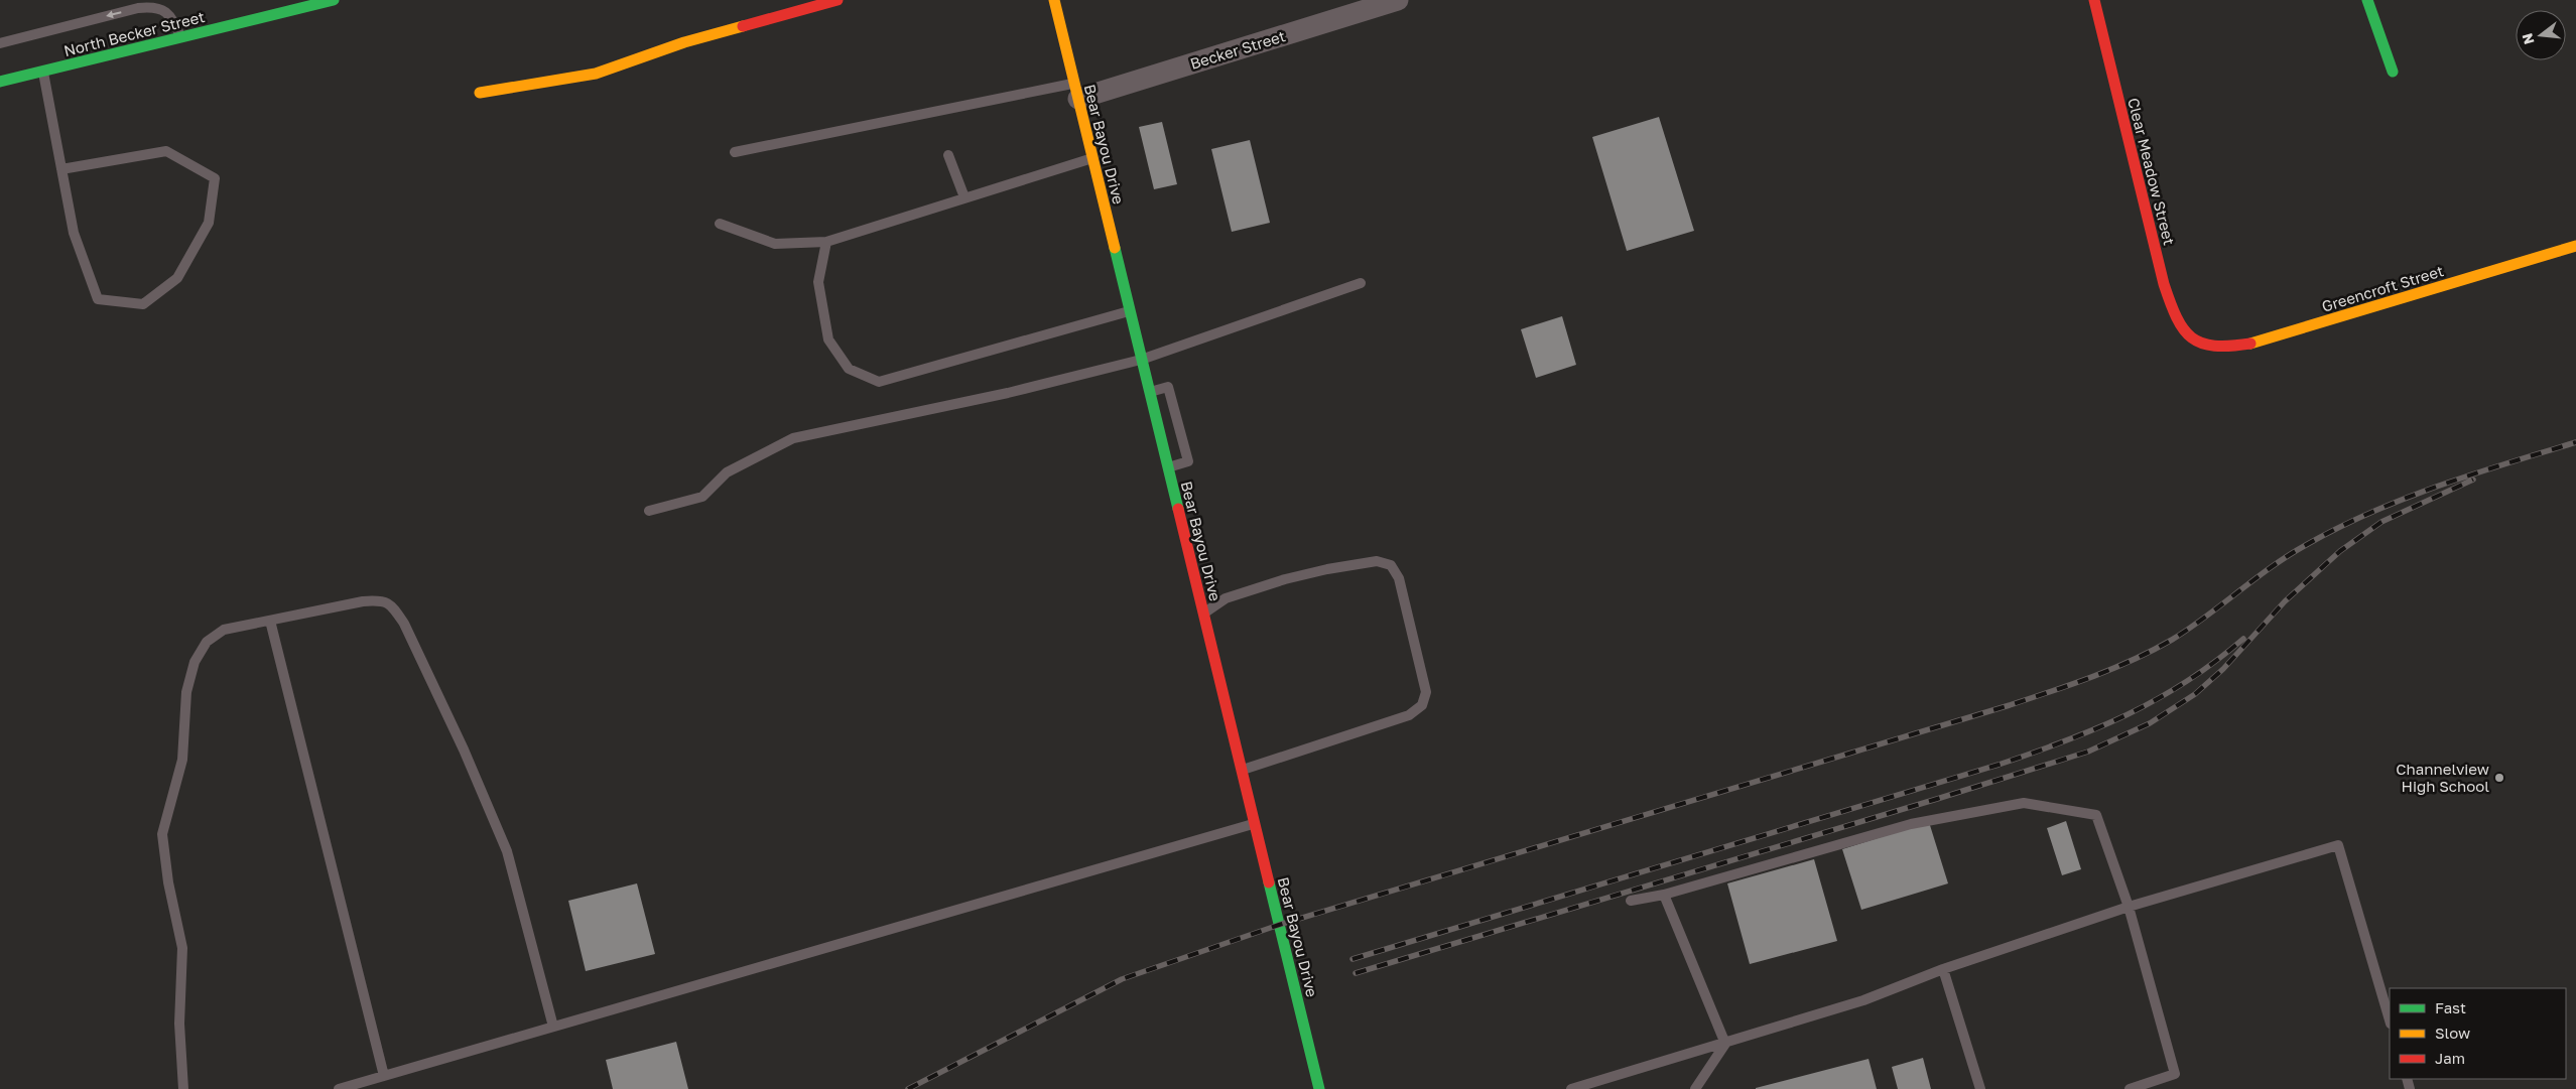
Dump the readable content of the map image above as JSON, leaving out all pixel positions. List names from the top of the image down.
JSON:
{
  "streets": {
    "street": [
      "North Becker Street",
      "Becker Street",
      "Bear Bayou Drive",
      "Clear Meadow Street",
      "Greencroft Street"
    ]
  },
  "crossings": [
    ["Becker Street", "Bear Bayou Drive"],
    ["Clear Meadow Street", "Greencroft Street"]
  ],
  "places": ["Channelview High School"],
  "legend": ["Fast", "Slow", "Jam"],
  "north": "left"
}
